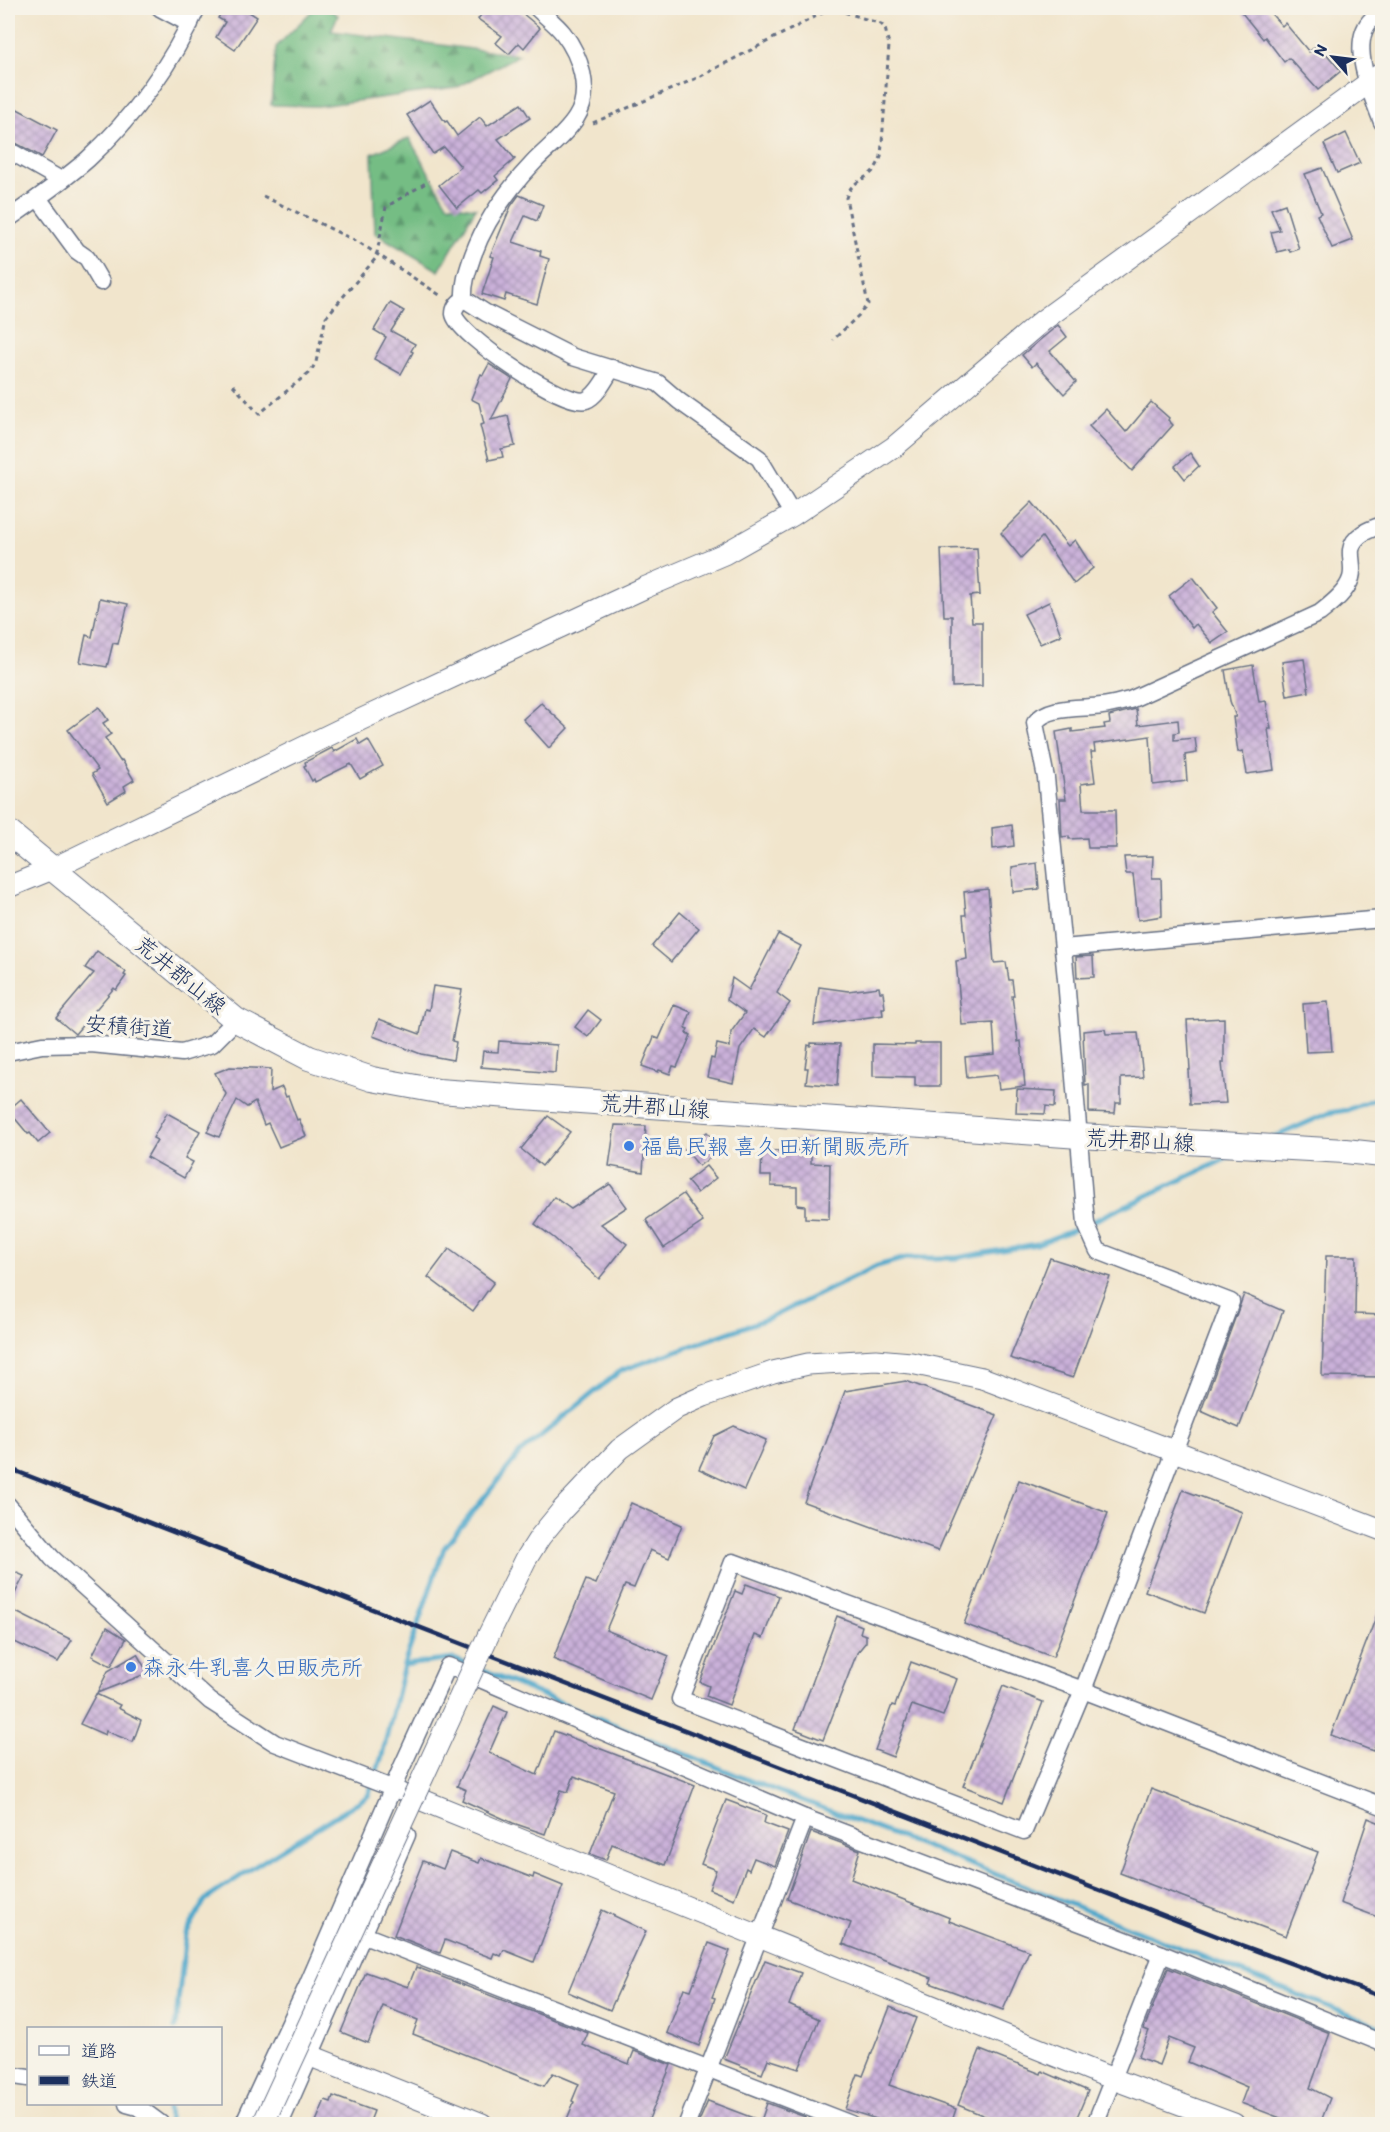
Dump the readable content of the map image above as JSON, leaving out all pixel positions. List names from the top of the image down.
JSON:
{
  "streets": {
    "main road": ["荒井郡山線"],
    "street": ["安積街道"]
  },
  "crossings": [
    ["荒井郡山線", "安積街道"]
  ],
  "places": ["福島民報 喜久田新聞販売所", "森永牛乳喜久田販売所"],
  "legend": ["道路", "鉄道"],
  "north": "top left"
}
